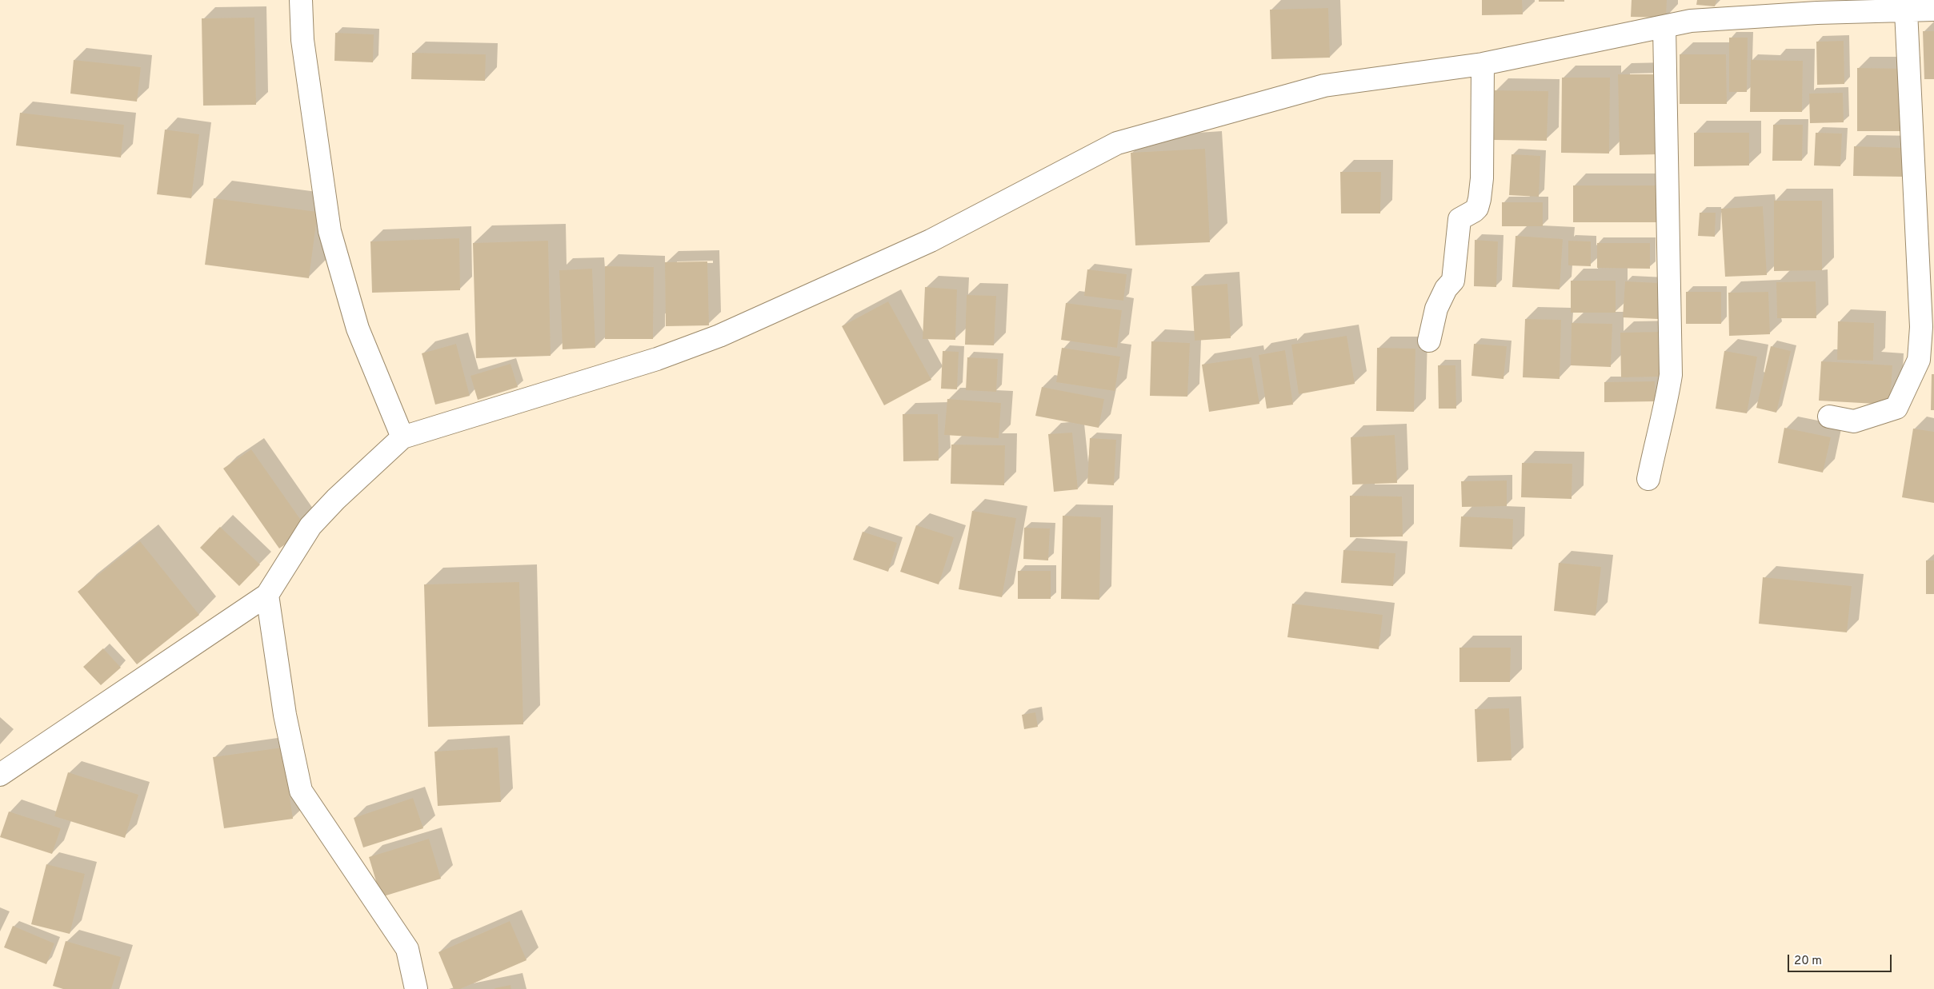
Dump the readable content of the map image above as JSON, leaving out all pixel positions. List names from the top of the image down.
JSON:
{
  "scale_bar": "20 m"
}
